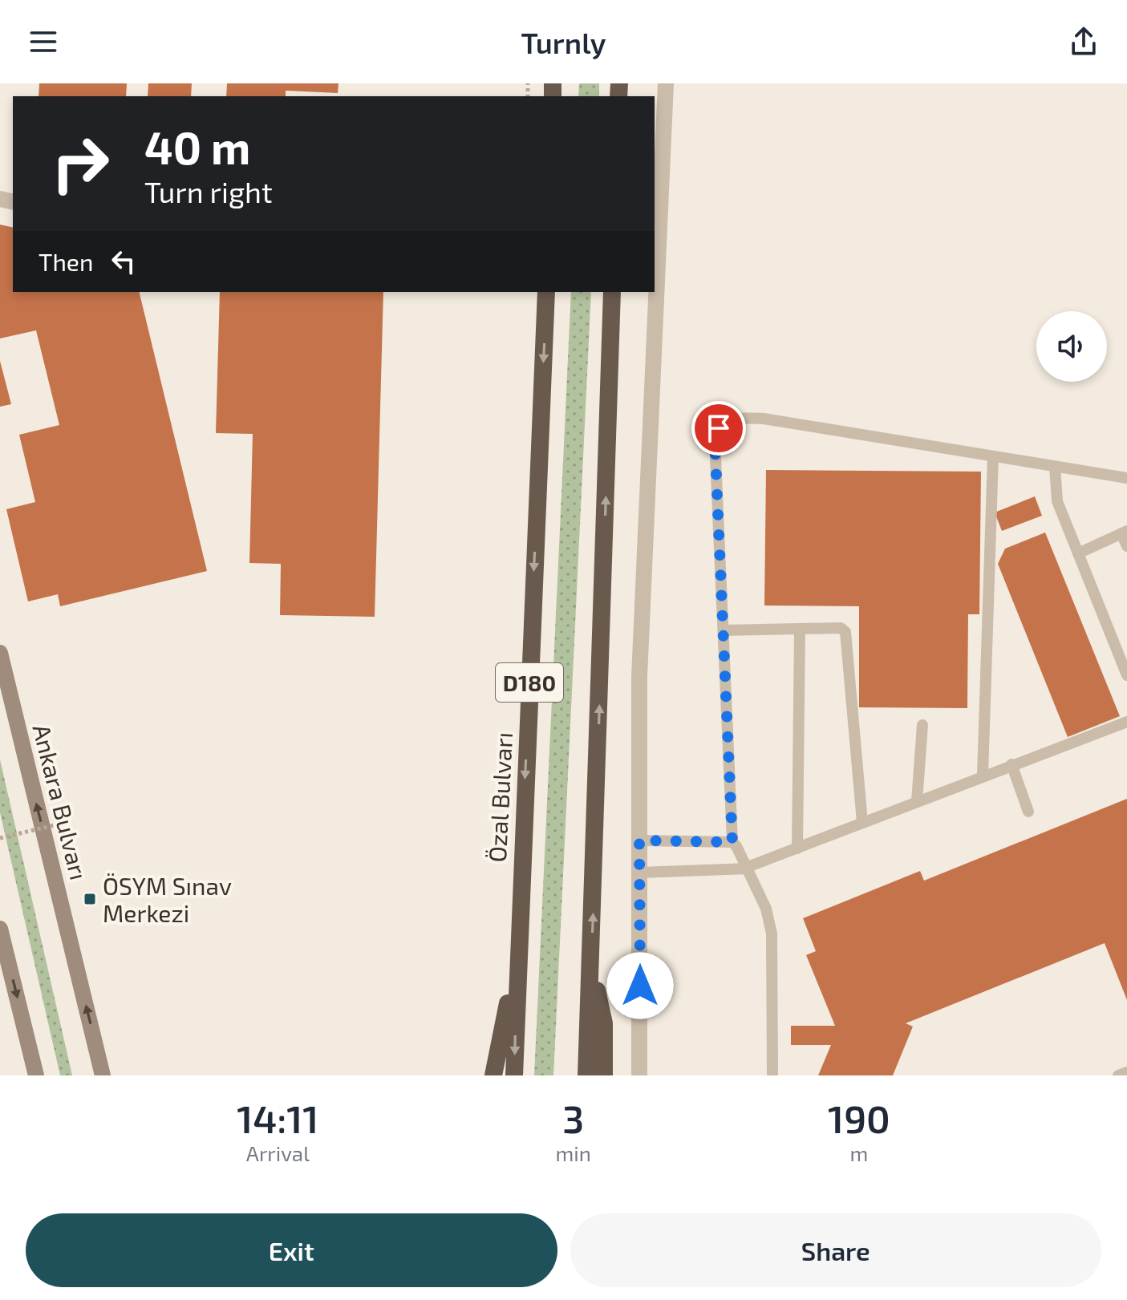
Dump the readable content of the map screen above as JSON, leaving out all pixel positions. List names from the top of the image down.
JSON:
{
  "streets": {
    "highway": ["D180", "Özal Bulvarı"],
    "main road": ["Ankara Bulvarı"]
  },
  "crossings": [
    ["D180", "Özal Bulvarı"]
  ],
  "places": {
    "transit": ["ÖSYM Sınav Merkezi"]
  },
  "page": {
    "header": "Turnly",
    "turn": ["40 m", "Turn right"],
    "then": "Then",
    "eta": [
      "14:11",
      "Arrival",
      "3",
      "min",
      "190",
      "m"
    ],
    "buttons": ["Exit", "Share"]
  }
}
